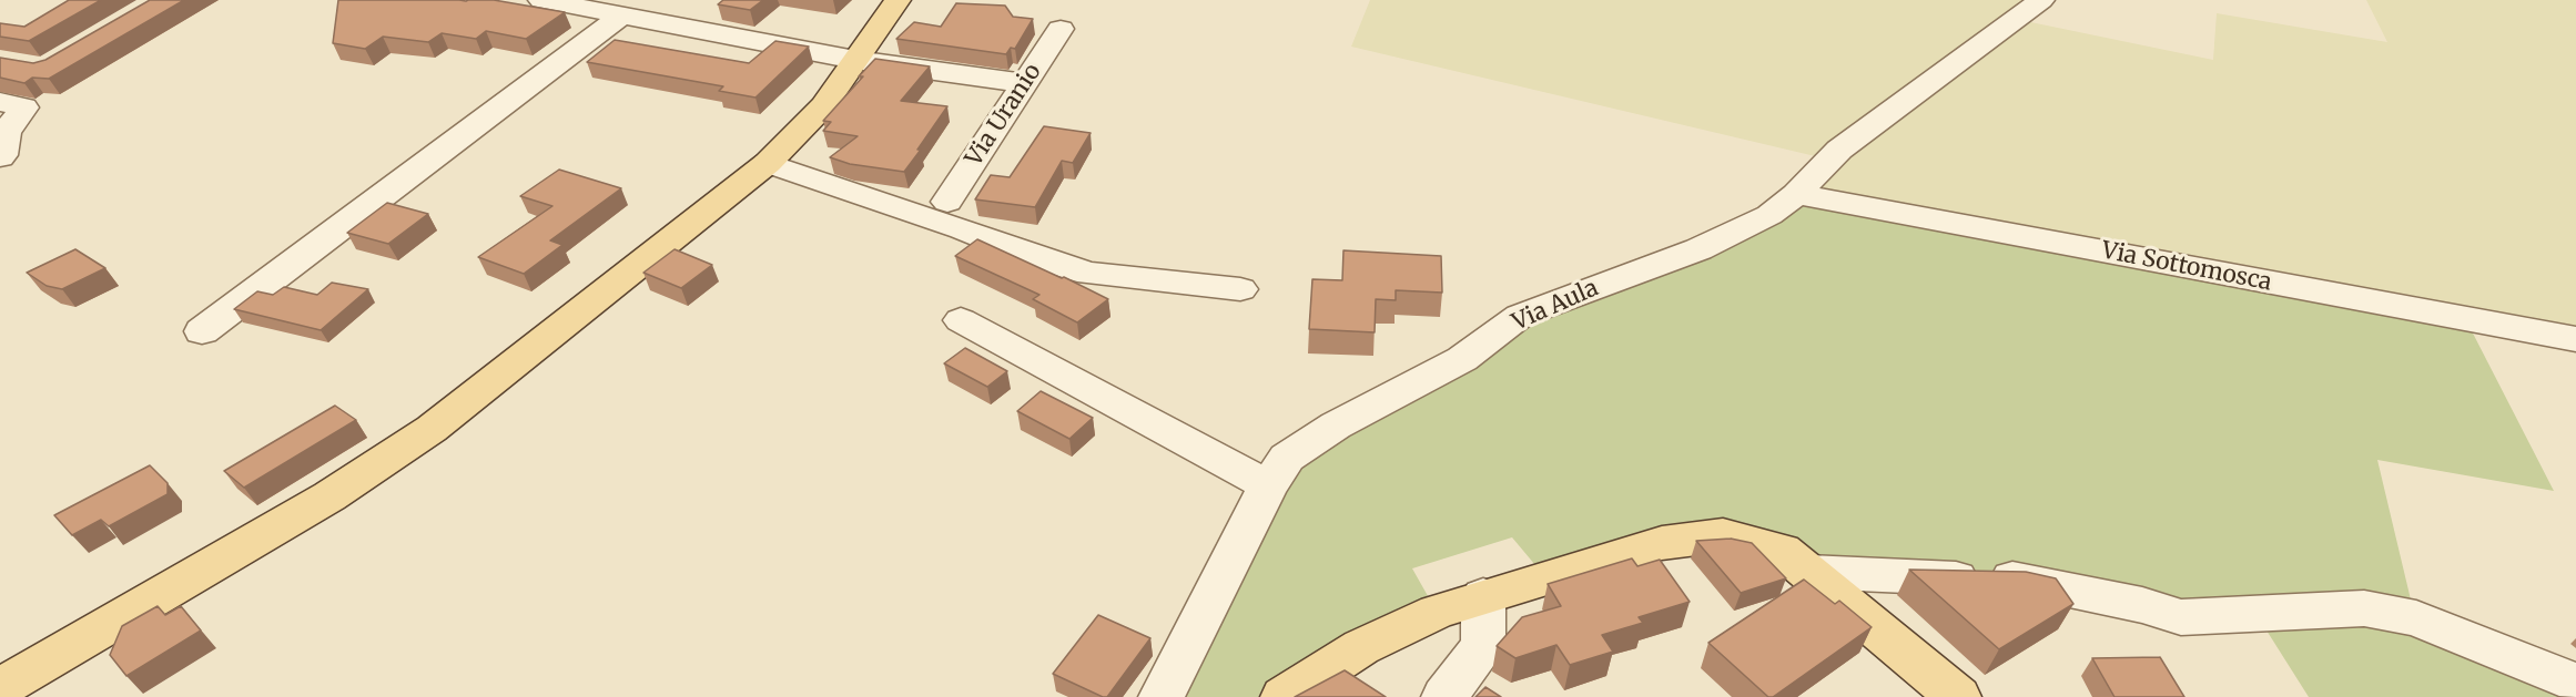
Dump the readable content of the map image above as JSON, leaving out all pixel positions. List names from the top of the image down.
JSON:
{
  "streets": {
    "street": ["Via Uranio", "Via Sottomosca", "Via Aula"]
  },
  "crossings": [
    ["Via Sottomosca", "Via Aula"]
  ]
}
